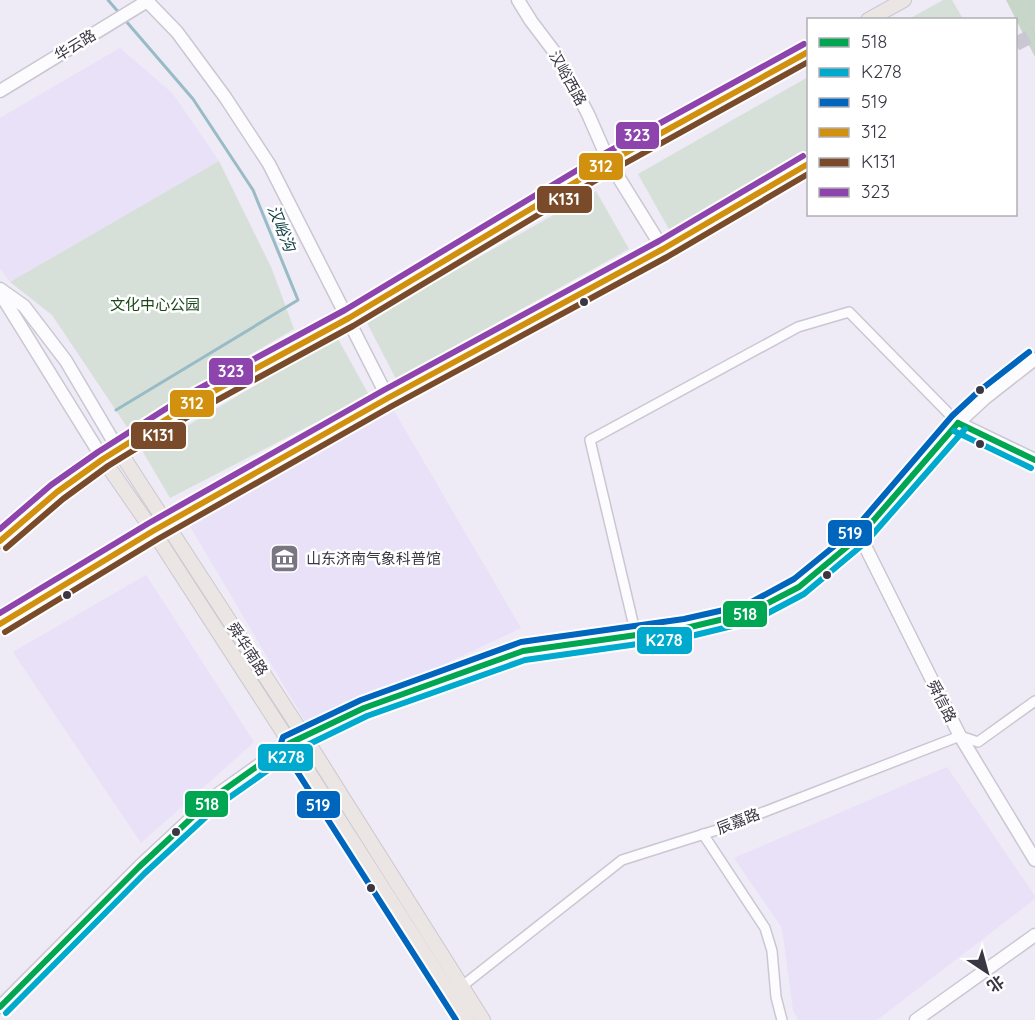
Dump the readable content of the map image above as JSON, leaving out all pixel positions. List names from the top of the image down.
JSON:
{
  "streets": {
    "main road": ["舜华南路"],
    "street": [
      "华云路",
      "汉峪西路",
      "舜信路",
      "辰嘉路"
    ]
  },
  "crossings": [
    ["舜华南路", "辰嘉路"],
    ["舜信路", "辰嘉路"]
  ],
  "water": ["汉峪沟"],
  "parks": ["文化中心公园"],
  "places": {
    "museum": ["山东济南气象科普馆"]
  },
  "lines": [
    "transit line 323",
    "transit line 312",
    "transit line K131",
    "transit line 519",
    "transit line 518",
    "transit line K278"
  ],
  "legend": [
    "518",
    "K278",
    "519",
    "312",
    "K131",
    "323"
  ],
  "north": "bottom right"
}
